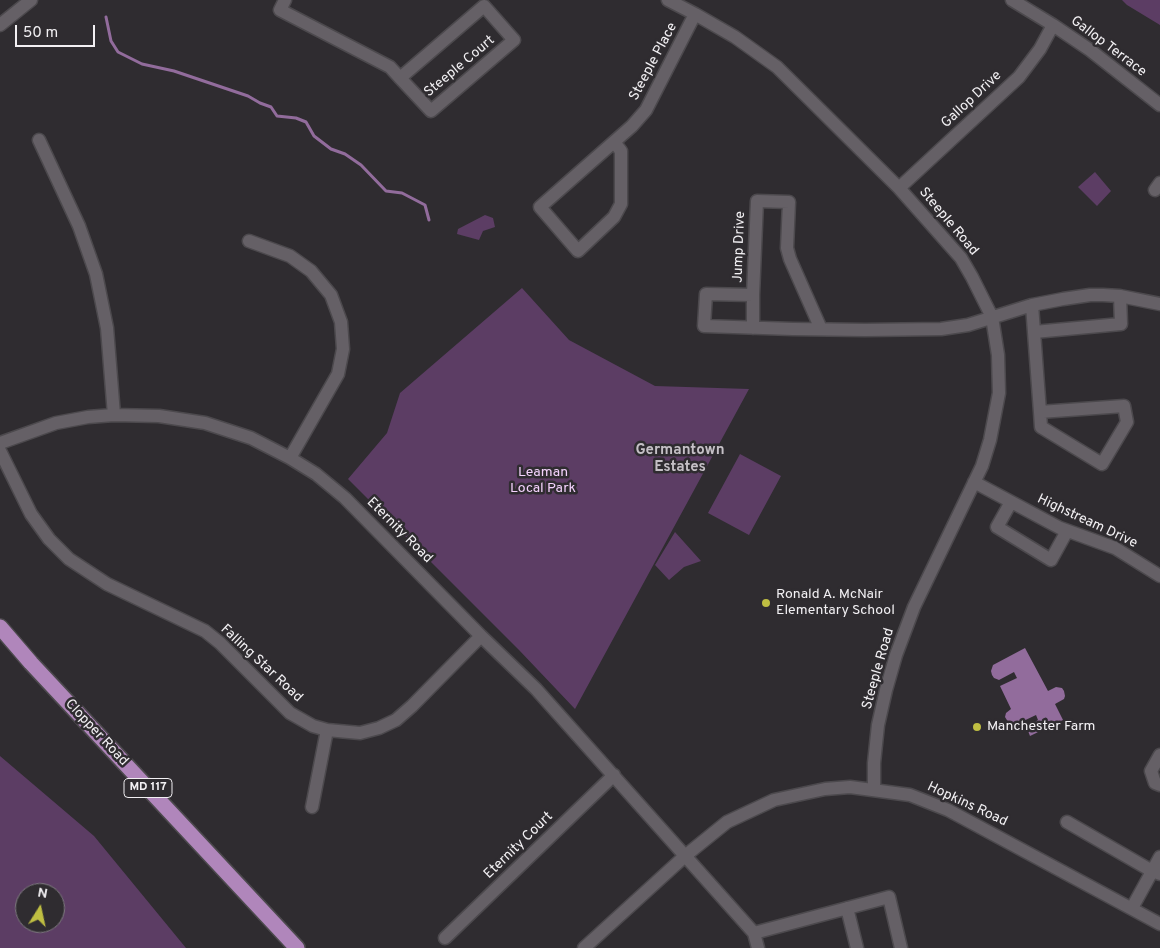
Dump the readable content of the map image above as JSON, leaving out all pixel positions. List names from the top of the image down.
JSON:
{
  "streets": {
    "main road": ["Clopper Road", "MD 117"],
    "street": [
      "Gallop Terrace",
      "Steeple Place",
      "Steeple Court",
      "Gallop Drive",
      "Steeple Road",
      "Jump Drive",
      "Highstream Drive",
      "Eternity Road",
      "Falling Star Road",
      "Hopkins Road",
      "Eternity Court"
    ]
  },
  "crossings": [
    ["Gallop Terrace", "Gallop Drive"],
    ["Steeple Place", "Steeple Road"],
    ["Gallop Drive", "Steeple Road"],
    ["Steeple Road", "Jump Drive"],
    ["Steeple Road", "Highstream Drive"],
    ["Steeple Road", "Hopkins Road"],
    ["Eternity Road", "Falling Star Road"],
    ["Eternity Road", "Hopkins Road"],
    ["Eternity Road", "Eternity Court"]
  ],
  "districts": ["Germantown Estates"],
  "parks": ["Leaman Local Park"],
  "places": ["Ronald A. McNair Elementary School", "Manchester Farm"],
  "scale_bar": "50 m",
  "north": "top"
}
